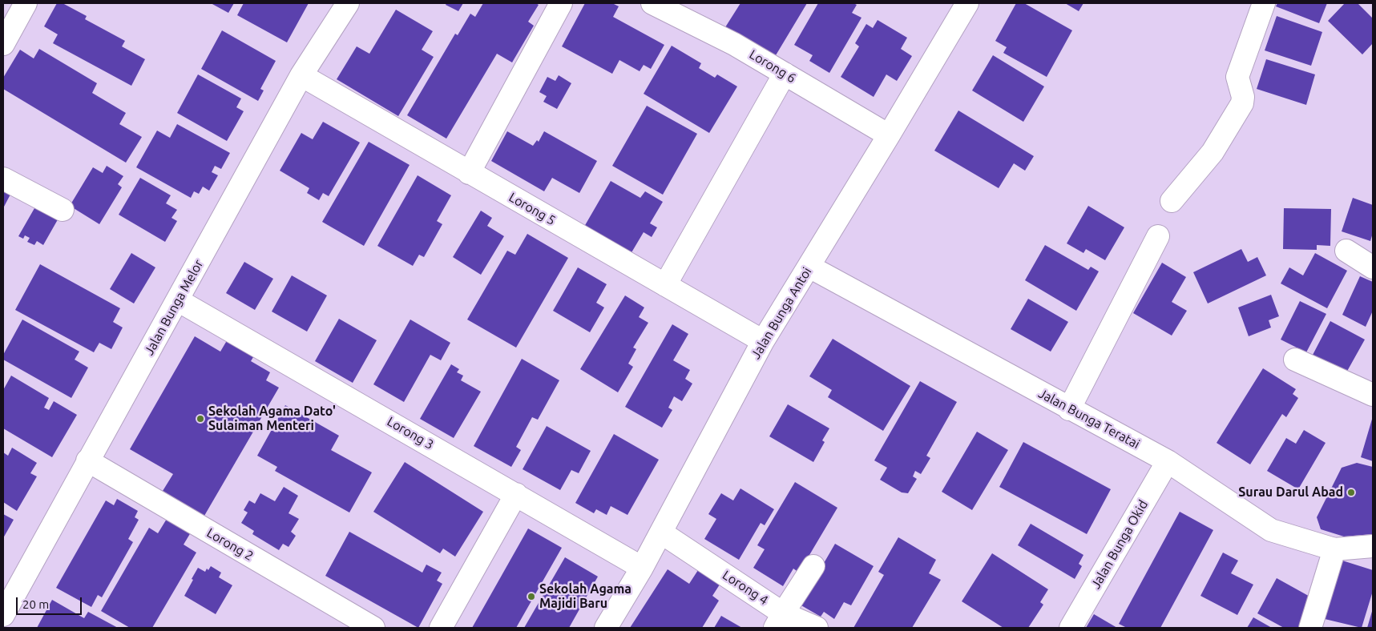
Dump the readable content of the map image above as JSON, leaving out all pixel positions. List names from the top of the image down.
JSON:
{
  "streets": {
    "street": [
      "Lorong 6",
      "Lorong 5",
      "Jalan Bunga Melor",
      "Jalan Bunga Antoi",
      "Jalan Bunga Teratai",
      "Lorong 3",
      "Lorong 2",
      "Jalan Bunga Okid",
      "Lorong 4"
    ]
  },
  "crossings": [
    ["Lorong 6", "Jalan Bunga Antoi"],
    ["Lorong 5", "Jalan Bunga Melor"],
    ["Lorong 5", "Jalan Bunga Antoi"],
    ["Jalan Bunga Melor", "Lorong 3"],
    ["Jalan Bunga Melor", "Lorong 2"],
    ["Jalan Bunga Antoi", "Jalan Bunga Teratai"],
    ["Jalan Bunga Antoi", "Lorong 3"],
    ["Jalan Bunga Antoi", "Lorong 4"],
    ["Jalan Bunga Teratai", "Jalan Bunga Okid"]
  ],
  "places": ["Sekolah Agama Dato' Sulaiman Menteri", "Surau Darul Abad", "Sekolah Agama Majidi Baru"],
  "scale_bar": "20 m"
}
